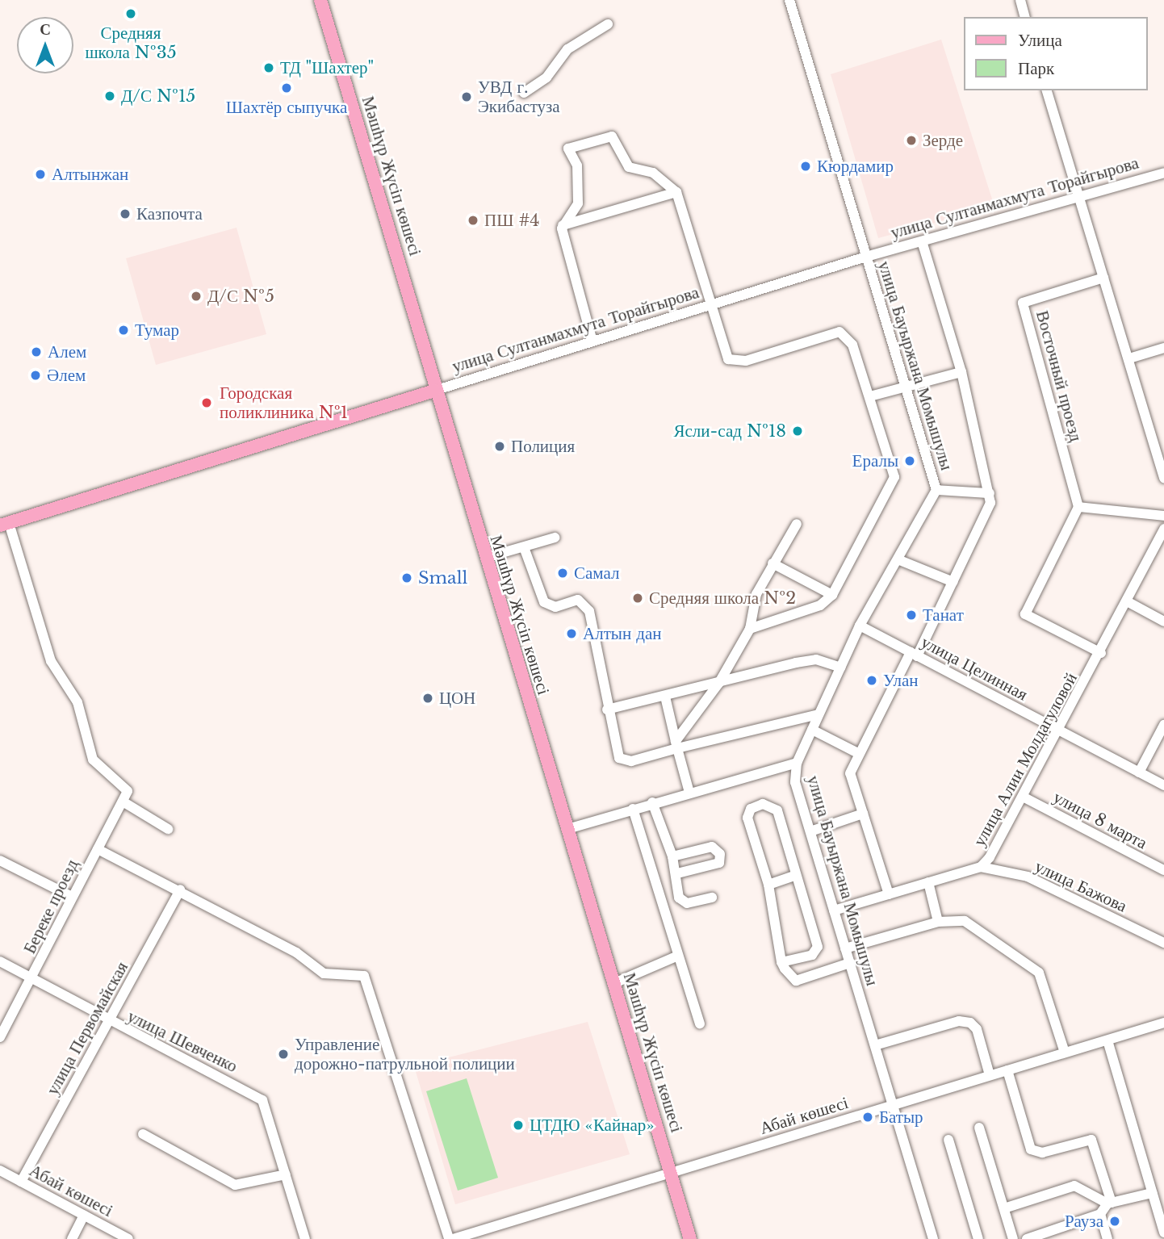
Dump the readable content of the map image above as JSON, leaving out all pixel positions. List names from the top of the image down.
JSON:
{
  "streets": {
    "main road": ["Мәшһүр Жүсіп көшесі", "улица Султанмахмута Торайгырова"],
    "street": [
      "улица Бауыржана Момышулы",
      "Восточный проезд",
      "улица Целинная",
      "улица Алии Молдагуловой",
      "улица 8 марта",
      "улица Бажова",
      "Береке проезд",
      "улица Первомайская",
      "улица Шевченко",
      "Абай көшесі"
    ]
  },
  "crossings": [
    ["Мәшһүр Жүсіп көшесі", "улица Султанмахмута Торайгырова"],
    ["Мәшһүр Жүсіп көшесі", "Абай көшесі"],
    ["улица Султанмахмута Торайгырова", "улица Бауыржана Момышулы"],
    ["улица Бауыржана Момышулы", "улица Целинная"],
    ["улица Бауыржана Момышулы", "улица Алии Молдагуловой"],
    ["улица Бауыржана Момышулы", "Абай көшесі"],
    ["улица Целинная", "улица Алии Молдагуловой"],
    ["улица Алии Молдагуловой", "улица 8 марта"],
    ["улица Алии Молдагуловой", "улица Бажова"],
    ["Береке проезд", "улица Шевченко"],
    ["улица Первомайская", "улица Шевченко"],
    ["улица Первомайская", "Абай көшесі"]
  ],
  "places": [
    "Средняя школа №35",
    "ТД \"Шахтер\"",
    "Шахтёр сыпучка",
    "Д/С №15",
    "УВД г. Экибастуза",
    "Зерде",
    "Кюрдамир",
    "Алтынжан",
    "Казпочта",
    "ПШ #4",
    "Д/С №5",
    "Тумар",
    "Алем",
    "Әлем",
    "Городская поликлиника №1",
    "Ясли-сад №18",
    "Полиция",
    "Ералы",
    "Самал",
    "Small",
    "Средняя школа №2",
    "Танат",
    "Алтын дан",
    "Улан",
    "ЦОН",
    "Управление дорожно-патрульной полиции",
    "Батыр",
    "ЦТДЮ «Кайнар»",
    "Рауза"
  ],
  "legend": ["Улица", "Парк"],
  "north": "top"
}
